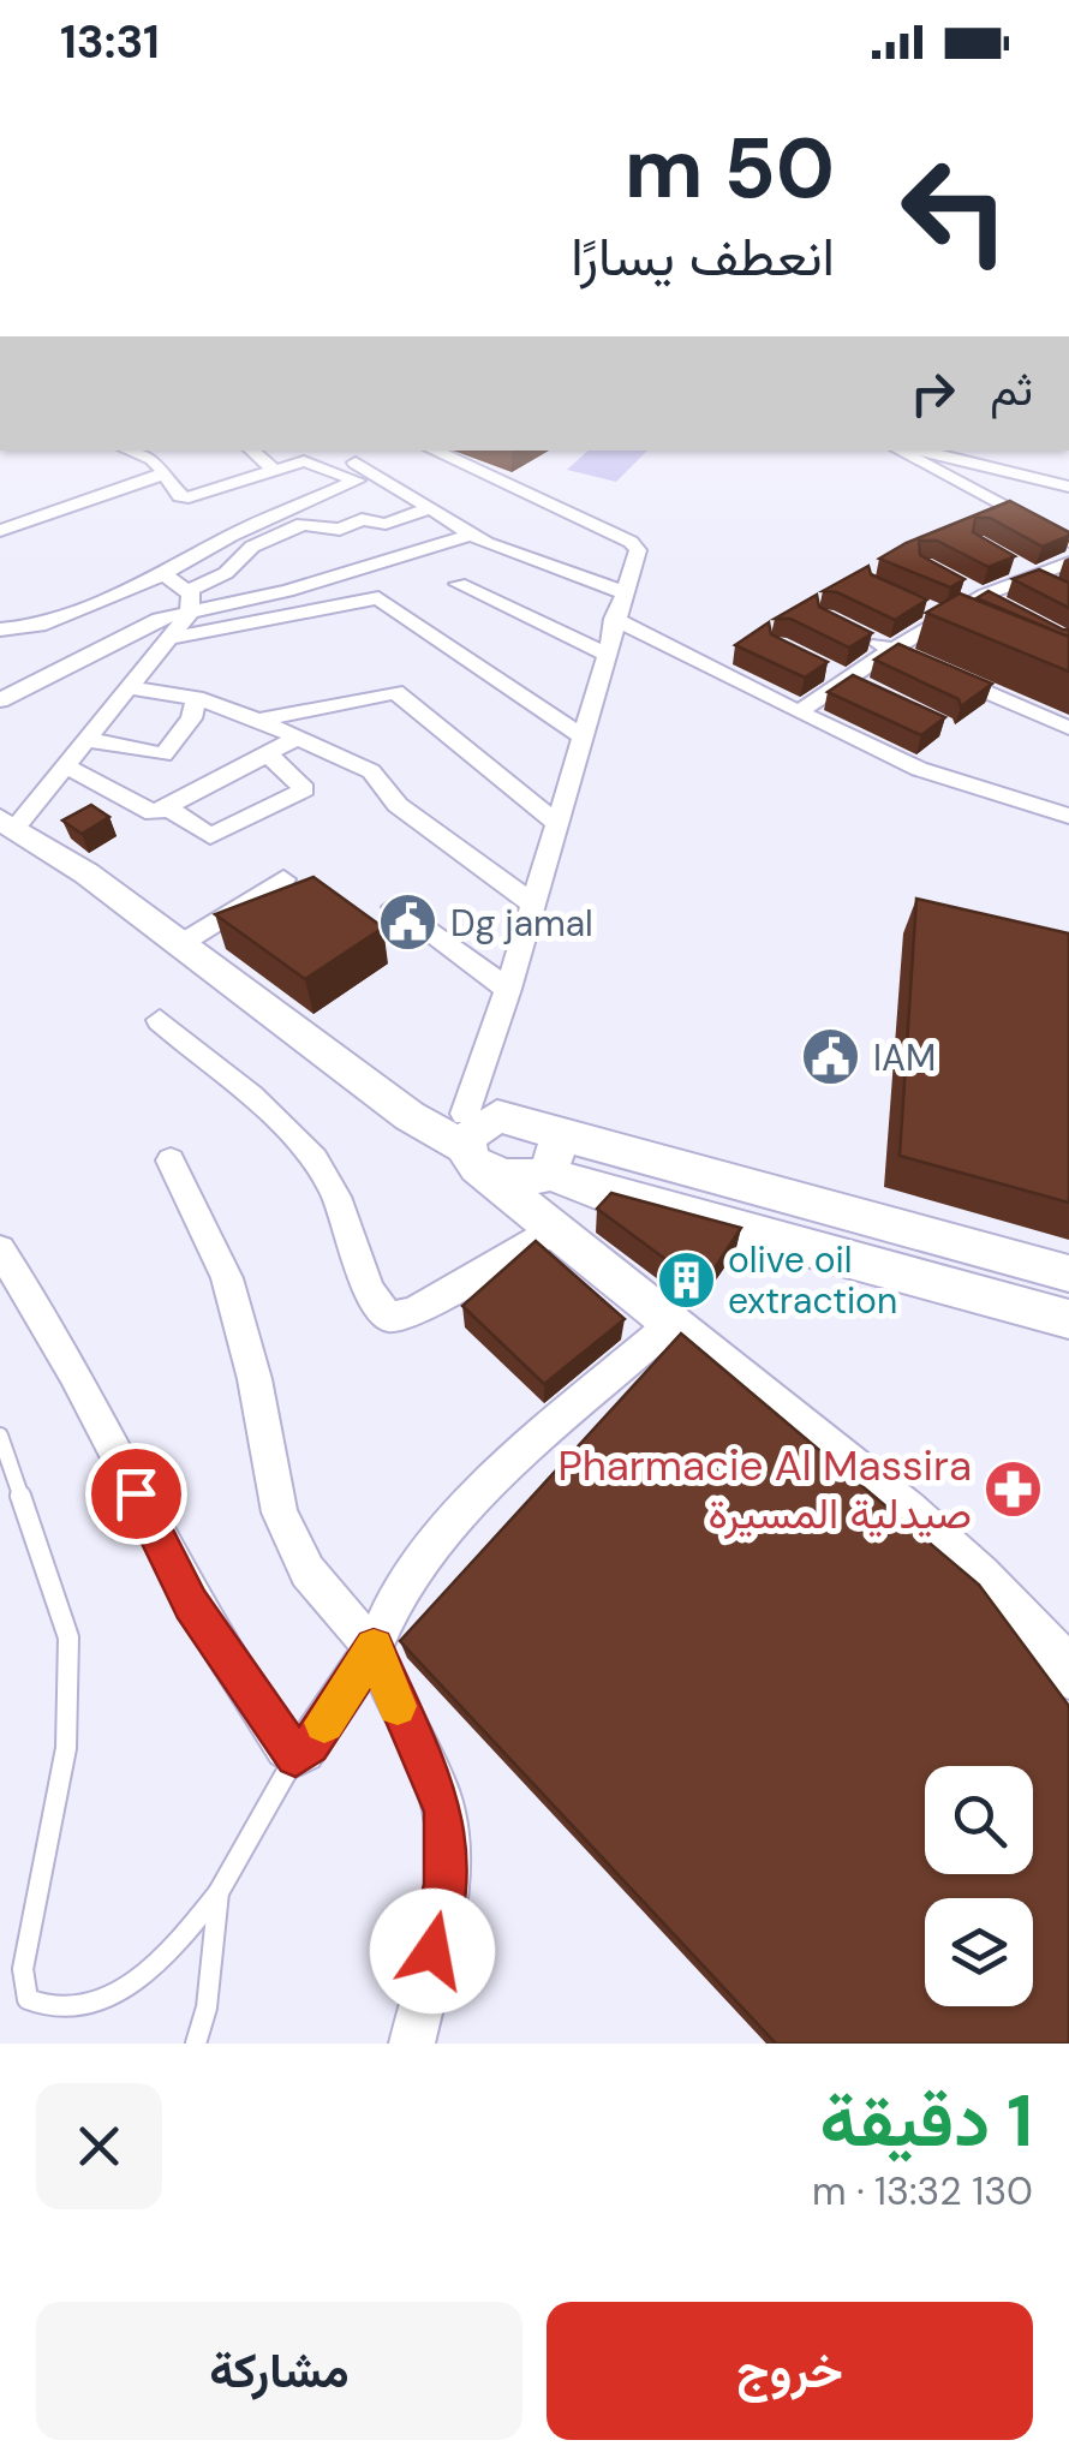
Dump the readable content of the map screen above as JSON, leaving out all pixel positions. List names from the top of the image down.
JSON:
{
  "places": {
    "public building": ["Dg jamal", "IAM"],
    "building": ["olive oil extraction"],
    "pharmacy": ["Pharmacie Al Massira صيدلية المسيرة"]
  },
  "page": {
    "status": "13:31",
    "turn": ["50 m", "انعطف يسارًا"],
    "then": "ثم",
    "heading": ["1 دقيقة", "130 m · 13:32"],
    "buttons": ["خروج", "مشاركة"]
  }
}
